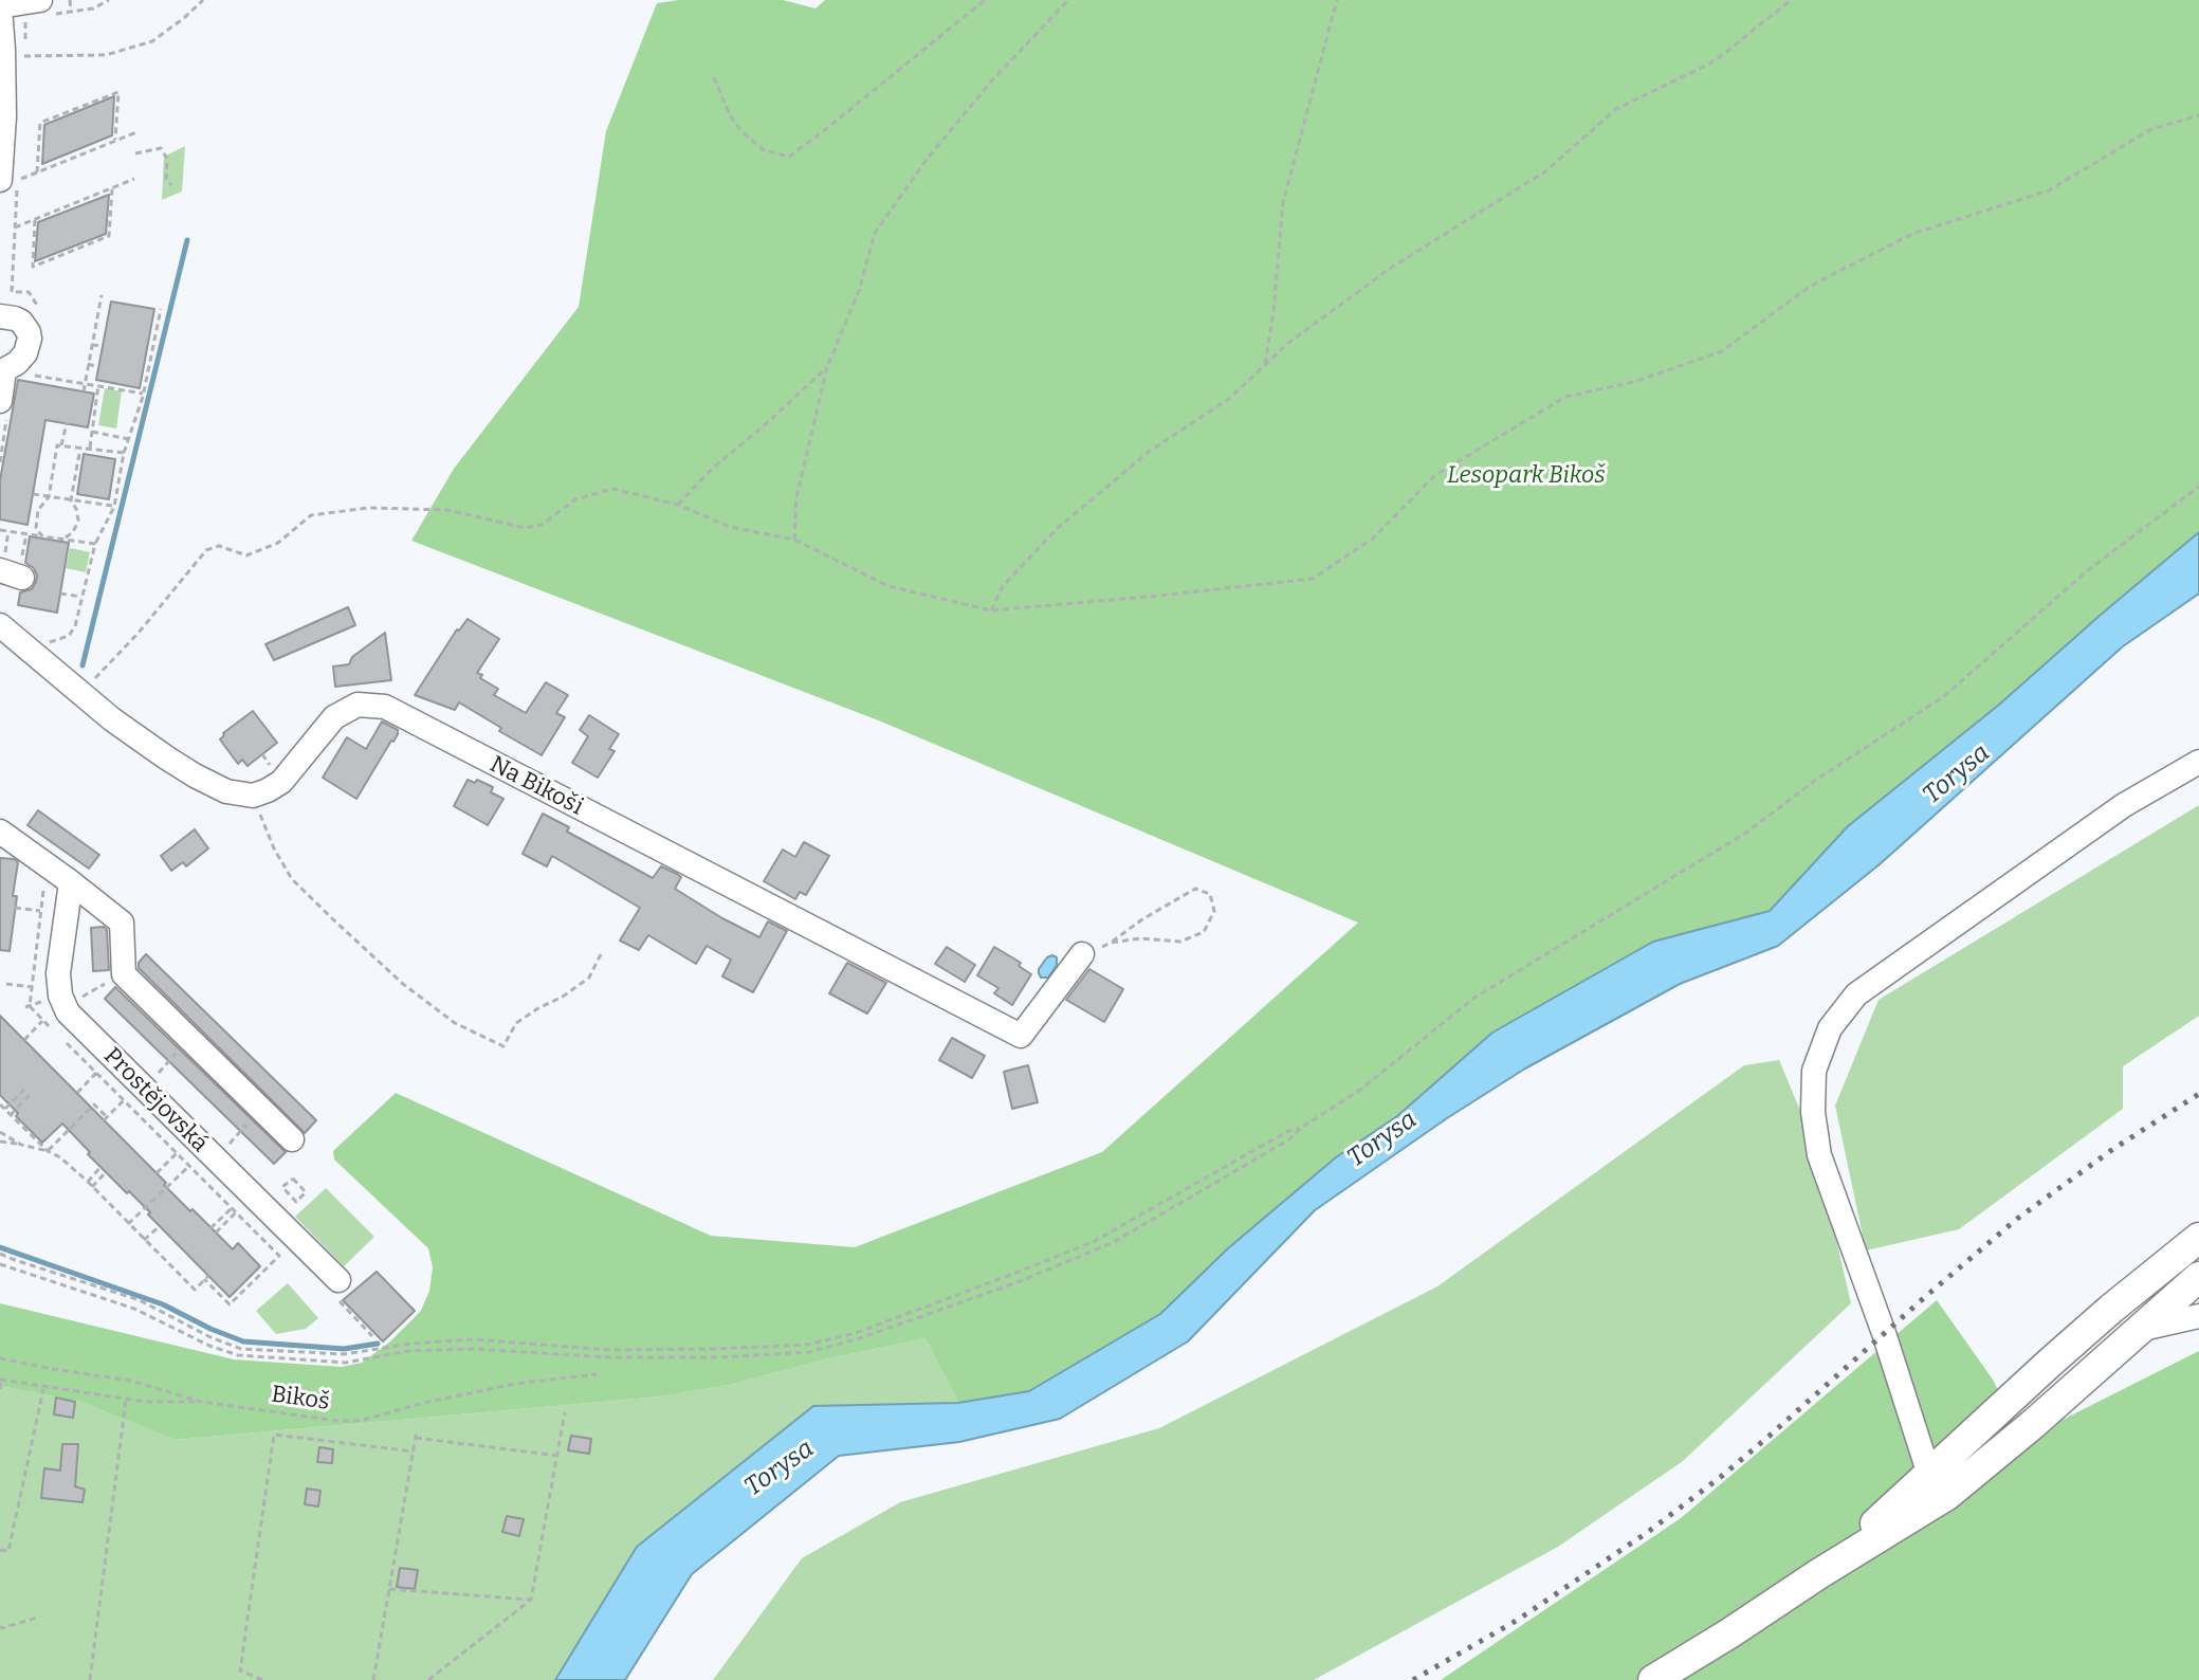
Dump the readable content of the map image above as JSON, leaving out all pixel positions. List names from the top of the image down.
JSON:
{
  "streets": {
    "street": ["Na Bikoši", "Prostějovská"],
    "path": ["Bikoš"]
  },
  "water": ["Torysa"],
  "parks": ["Lesopark Bikoš"]
}
